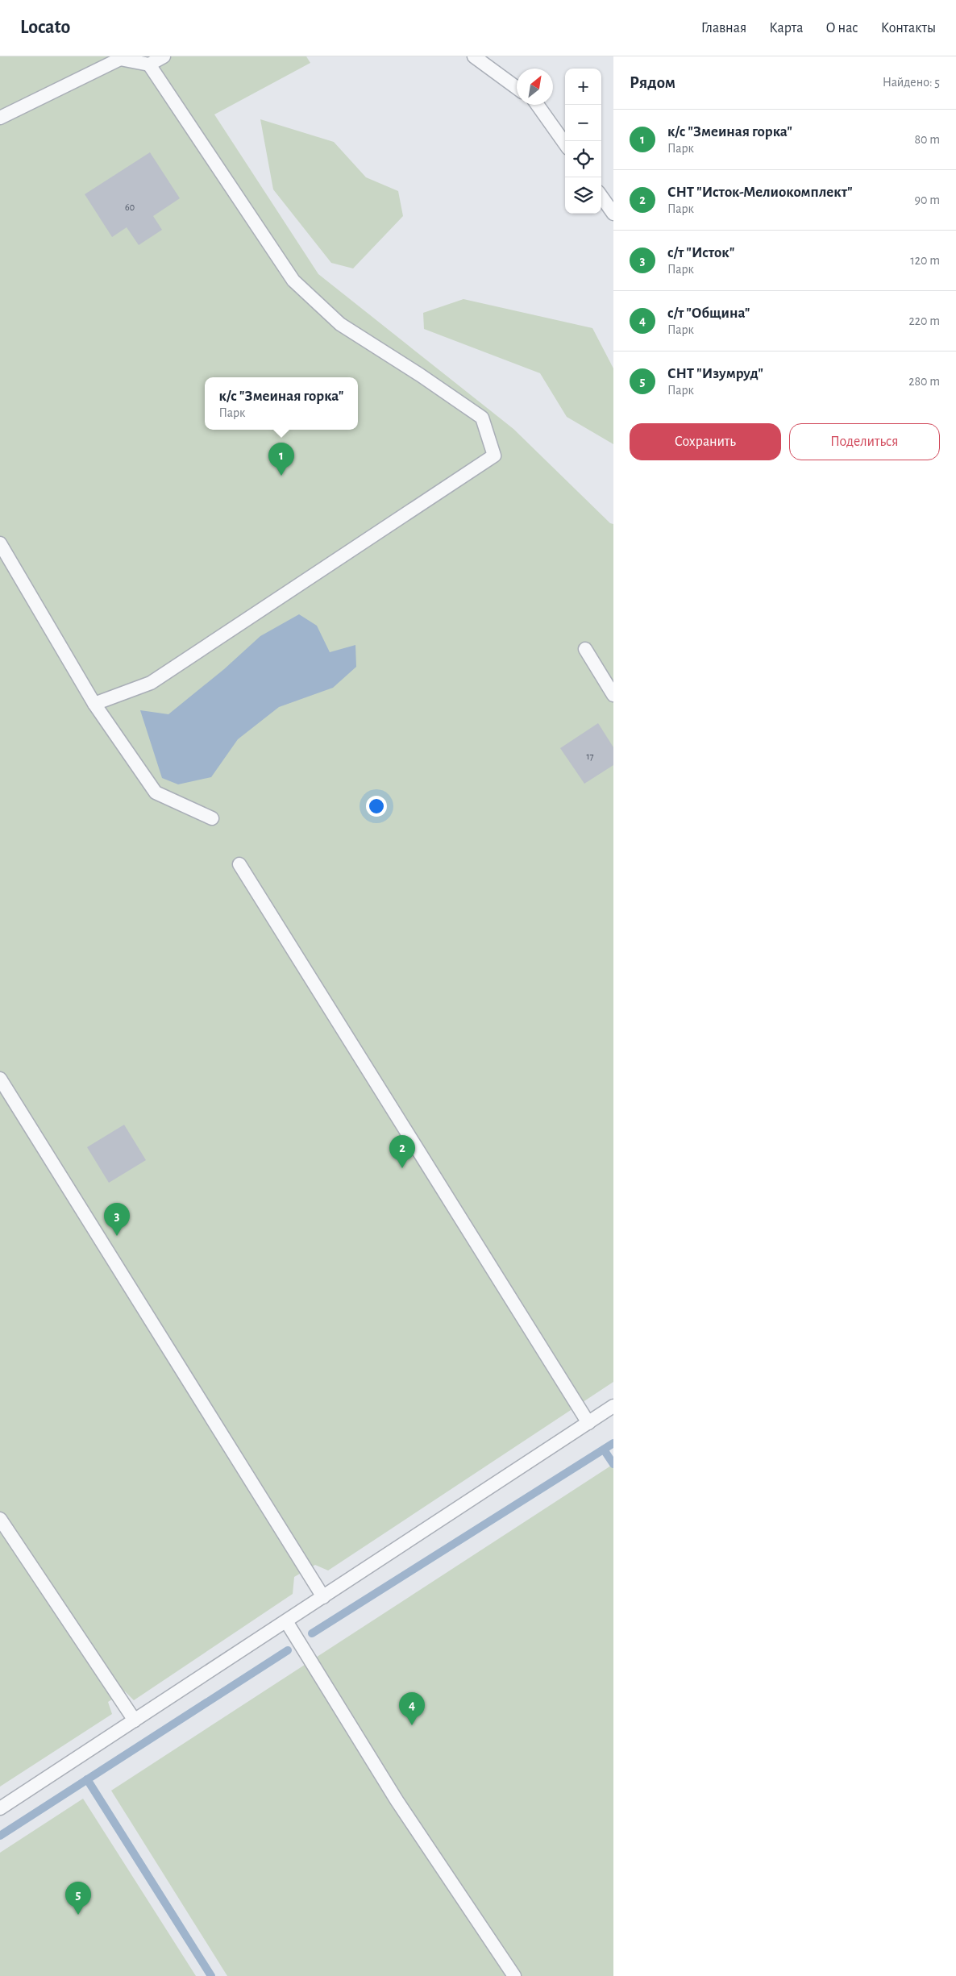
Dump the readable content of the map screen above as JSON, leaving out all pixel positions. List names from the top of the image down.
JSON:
{
  "house_numbers": ["60", "17"],
  "north": "top right",
  "page": {
    "header": "Locato",
    "nav": [
      "Главная",
      "Карта",
      "О нас",
      "Контакты"
    ],
    "heading": ["Рядом", "Найдено: 5"],
    "map_buttons": ["+", "−"],
    "list": [
      {
        "mark": "1",
        "name": "к/с \"Змеиная горка\"",
        "note": "Парк",
        "value": "80 m"
      },
      {
        "mark": "2",
        "name": "СНТ \"Исток-Мелиокомплект\"",
        "note": "Парк",
        "value": "90 m"
      },
      {
        "mark": "3",
        "name": "с/т \"Исток\"",
        "note": "Парк",
        "value": "120 m"
      },
      {
        "mark": "4",
        "name": "с/т \"Община\"",
        "note": "Парк",
        "value": "220 m"
      },
      {
        "mark": "5",
        "name": "СНТ \"Изумруд\"",
        "note": "Парк",
        "value": "280 m"
      }
    ],
    "popup": ["к/с \"Змеиная горка\"", "Парк"],
    "buttons": ["Сохранить", "Поделиться"],
    "pins": [
      "1",
      "2",
      "3",
      "4",
      "5"
    ]
  }
}
